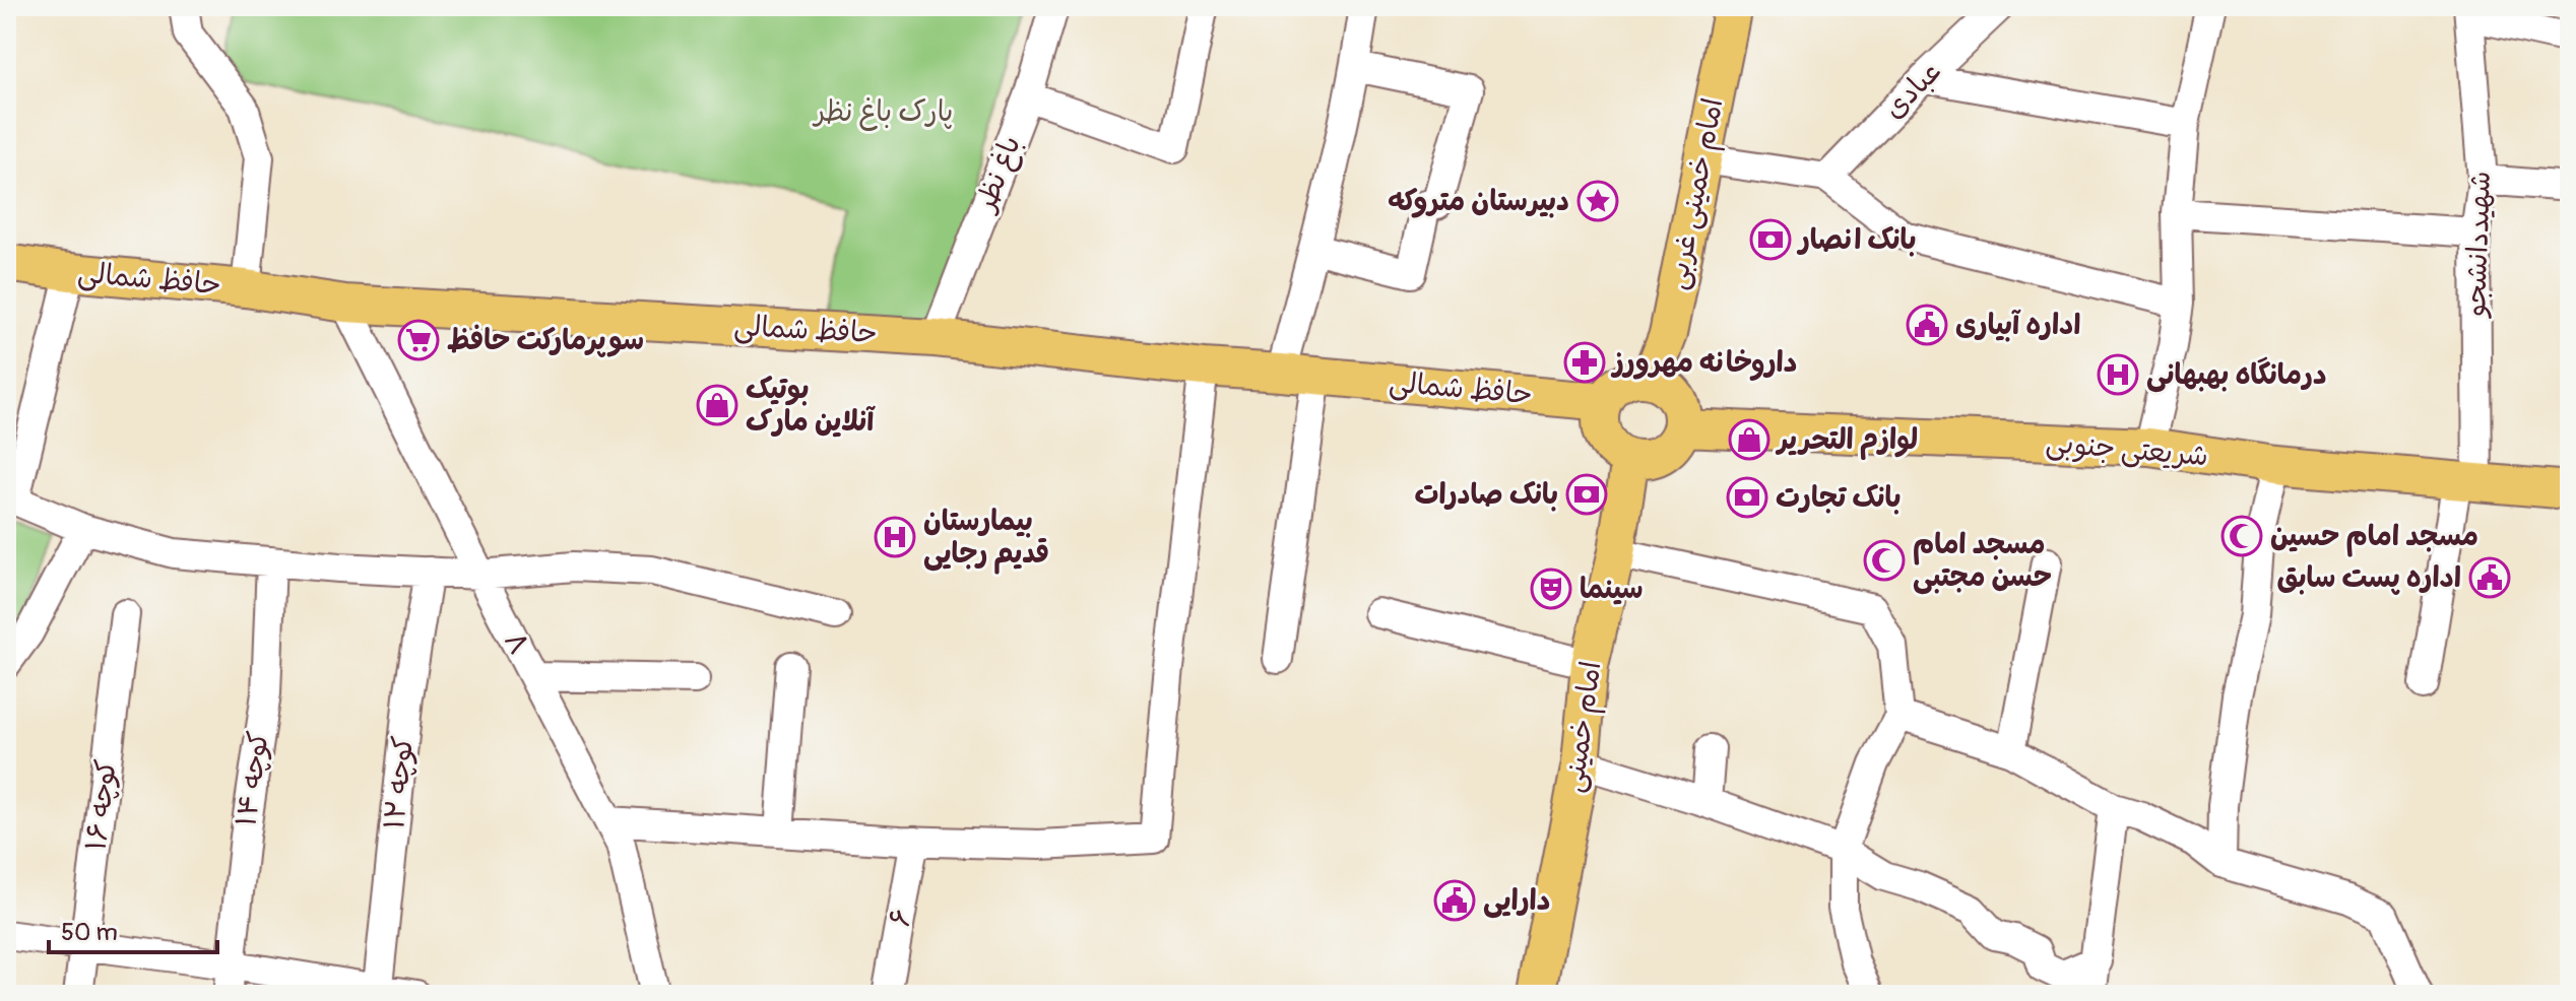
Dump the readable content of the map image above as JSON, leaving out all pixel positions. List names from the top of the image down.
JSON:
{
  "streets": {
    "main road": [
      "امام خمینی غربی",
      "حافظ شمالی",
      "شریعتی جنوبی",
      "امام خمینی"
    ],
    "street": [
      "عبادی",
      "باغ نظر",
      "شهیددانشجو",
      "۸",
      "کوچه ۱۴",
      "کوچه ۱۲",
      "کوچه ۱۶",
      "۶"
    ]
  },
  "crossings": [
    ["باغ نظر", "حافظ شمالی"],
    ["امام خمینی غربی", "حافظ شمالی"],
    ["امام خمینی غربی", "شریعتی جنوبی"],
    ["امام خمینی غربی", "امام خمینی"],
    ["شهیددانشجو", "شریعتی جنوبی"],
    ["حافظ شمالی", "شریعتی جنوبی"],
    ["حافظ شمالی", "۸"],
    ["حافظ شمالی", "امام خمینی"],
    ["شریعتی جنوبی", "امام خمینی"]
  ],
  "parks": ["پارک باغ نظر"],
  "places": {
    "place": ["دبیرستان متروکه"],
    "bank": ["بانک انصار", "بانک صادرات", "بانک تجارت"],
    "public building": ["اداره آبیاری", "اداره پست سابق", "دارایی"],
    "supermarket": ["سوپرمارکت حافظ"],
    "pharmacy": ["داروخانه مهرورز"],
    "hospital": ["درمانگاه بهبهانی", "بیمارستان قدیم رجایی"],
    "shop": ["بوتیک آنلاین مارک", "لوازم التحریر"],
    "mosque": ["مسجد امام حسین", "مسجد امام حسن مجتبی"],
    "theatre": ["سینما"]
  },
  "scale_bar": "50 m"
}
